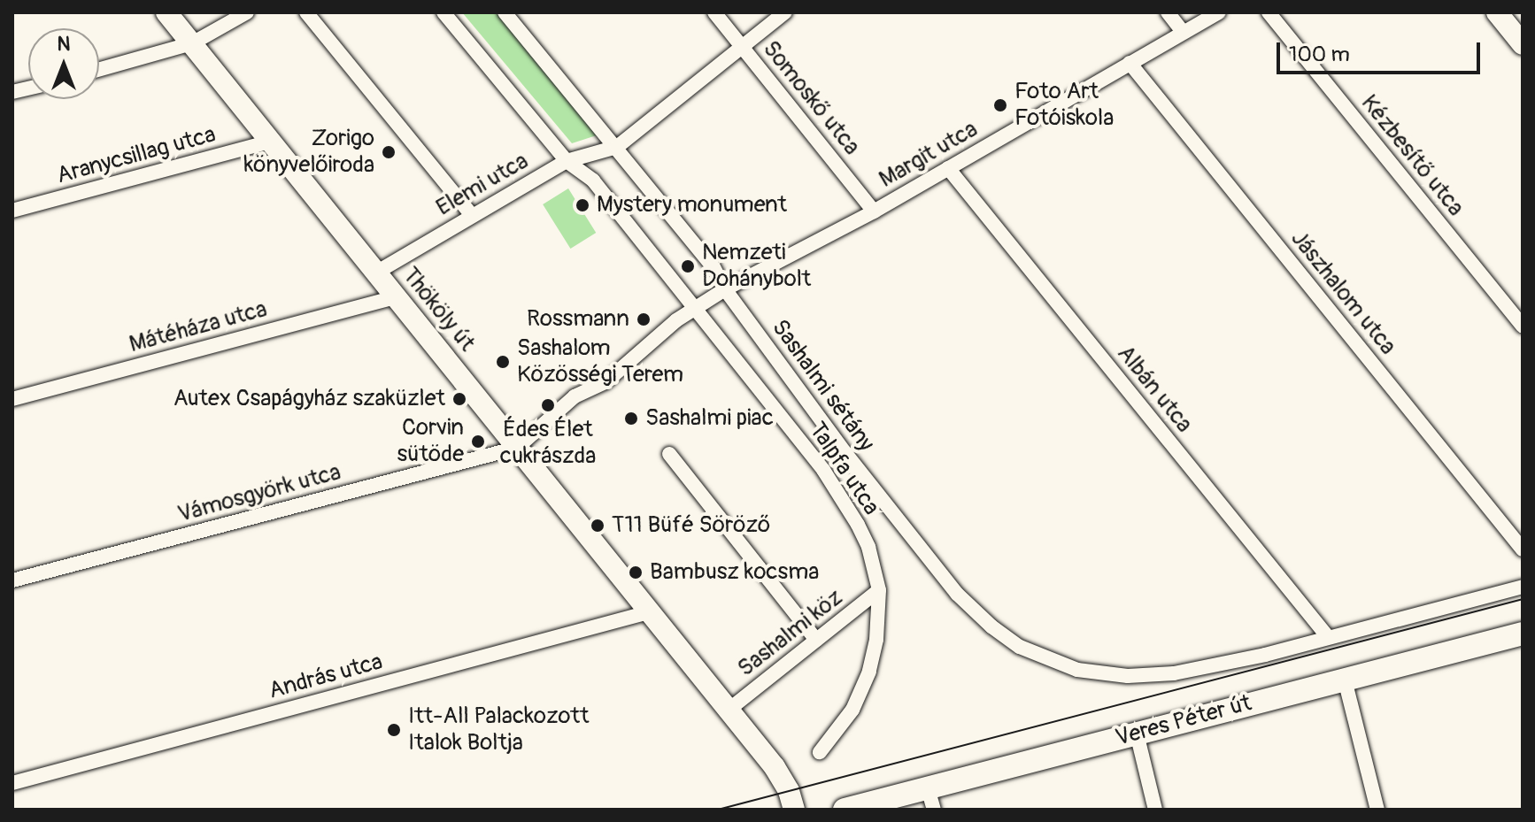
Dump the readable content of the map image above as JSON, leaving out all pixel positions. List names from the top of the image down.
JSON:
{
  "streets": {
    "main road": ["Veres Péter út"],
    "street": [
      "Somoskő utca",
      "Margit utca",
      "Aranycsillag utca",
      "Kézbesítő utca",
      "Elemi utca",
      "Jászhalom utca",
      "Thököly út",
      "Mátéháza utca",
      "Sashalmi sétány",
      "Albán utca",
      "Talpfa utca",
      "Vámosgyörk utca",
      "Sashalmi köz",
      "András utca"
    ]
  },
  "crossings": [
    ["Somoskő utca", "Margit utca"],
    ["Margit utca", "Jászhalom utca"],
    ["Margit utca", "Thököly út"],
    ["Margit utca", "Sashalmi sétány"],
    ["Margit utca", "Albán utca"],
    ["Margit utca", "Talpfa utca"],
    ["Margit utca", "Vámosgyörk utca"],
    ["Aranycsillag utca", "Thököly út"],
    ["Elemi utca", "Thököly út"],
    ["Elemi utca", "Sashalmi sétány"],
    ["Thököly út", "Mátéháza utca"],
    ["Thököly út", "Vámosgyörk utca"],
    ["Thököly út", "Sashalmi köz"],
    ["Thököly út", "András utca"],
    ["Sashalmi sétány", "Veres Péter út"],
    ["Albán utca", "Veres Péter út"],
    ["Talpfa utca", "Sashalmi köz"]
  ],
  "places": [
    "Foto Art Fotóiskola",
    "Zorigo könyvelőiroda",
    "Mystery monument",
    "Nemzeti Dohánybolt",
    "Rossmann",
    "Sashalom Közösségi Terem",
    "Autex Csapágyház szaküzlet",
    "Édes Élet cukrászda",
    "Sashalmi piac",
    "Corvin sütöde",
    "T11 Büfé Söröző",
    "Bambusz kocsma",
    "Itt-All Palackozott Italok Boltja"
  ],
  "scale_bar": "100 m",
  "north": "top"
}
